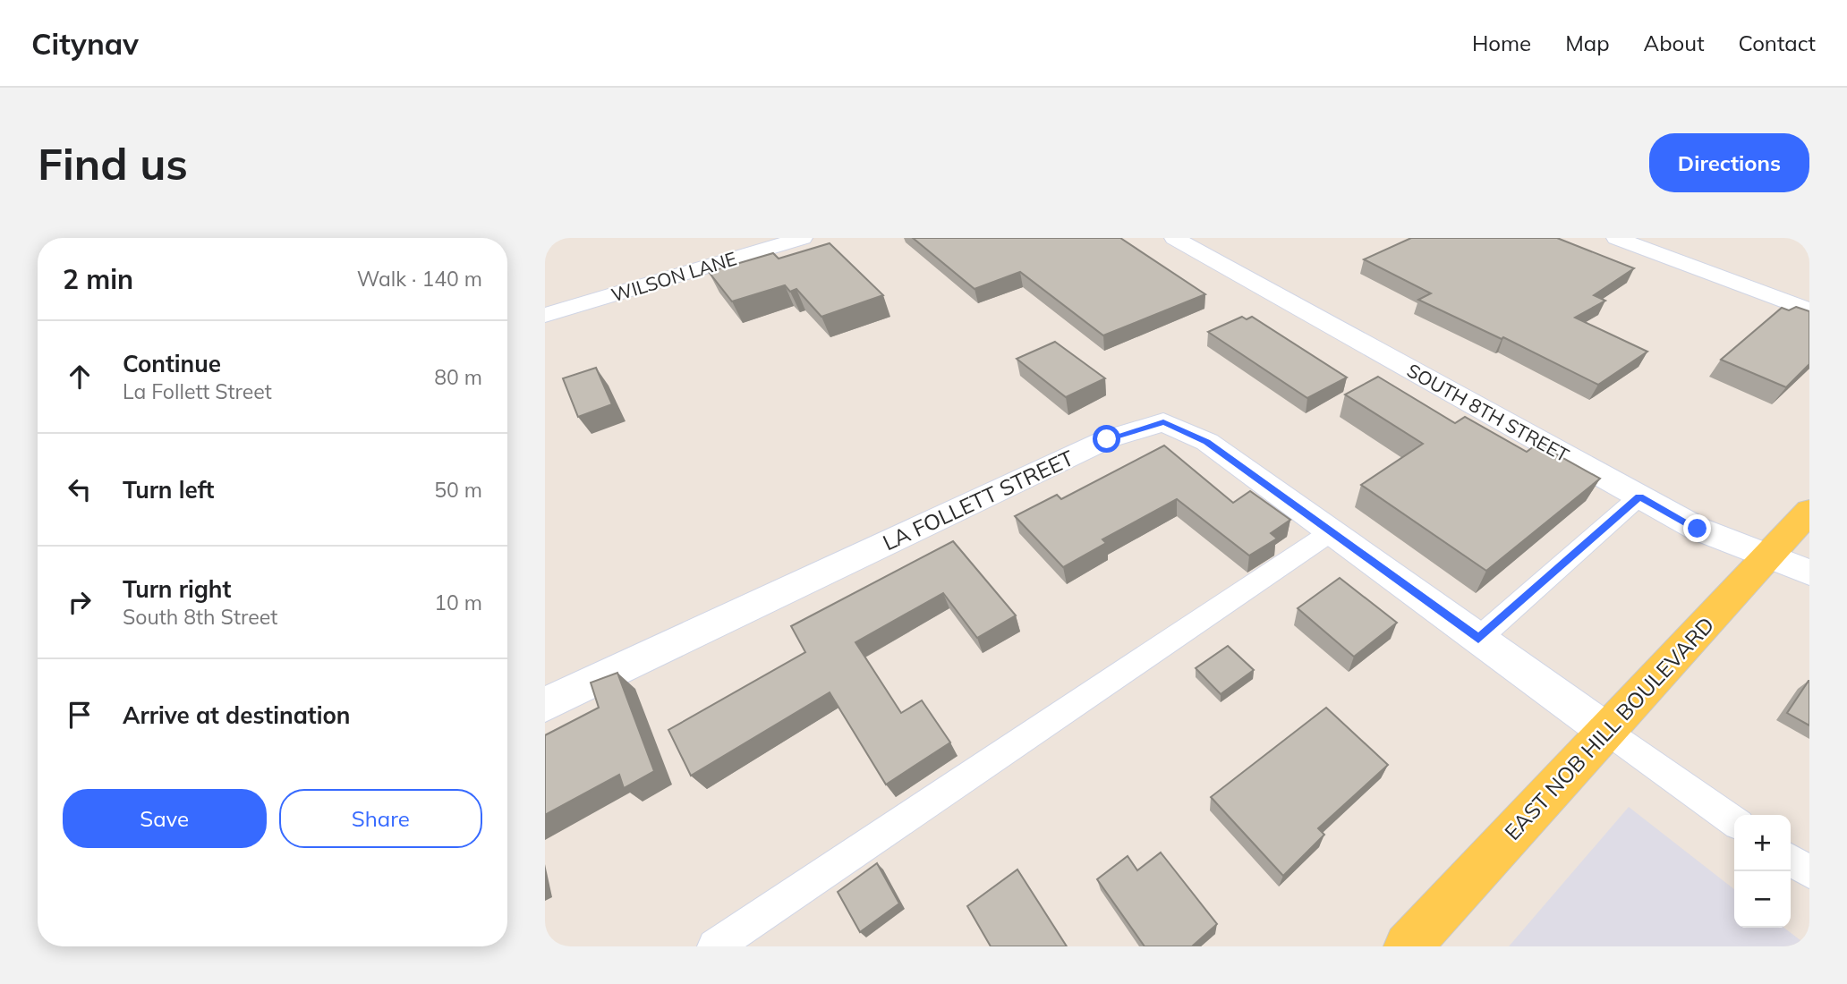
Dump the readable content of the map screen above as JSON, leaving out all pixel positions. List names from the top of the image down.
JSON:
{
  "streets": {
    "main road": ["EAST NOB HILL BOULEVARD"],
    "street": ["WILSON LANE", "SOUTH 8TH STREET", "LA FOLLETT STREET"]
  },
  "crossings": [
    ["SOUTH 8TH STREET", "EAST NOB HILL BOULEVARD"],
    ["LA FOLLETT STREET", "EAST NOB HILL BOULEVARD"]
  ],
  "page": {
    "header": "Citynav",
    "nav": [
      "Home",
      "Map",
      "About",
      "Contact"
    ],
    "buttons": [
      "Directions",
      ["Save", "Share"]
    ],
    "title": "Find us",
    "heading": ["2 min", "Walk · 140 m"],
    "list": [
      ["Continue", "La Follett Street", "80 m"],
      ["Turn left", "50 m"],
      ["Turn right", "South 8th Street", "10 m"],
      "Arrive at destination"
    ],
    "map_buttons": ["+", "−"]
  }
}
